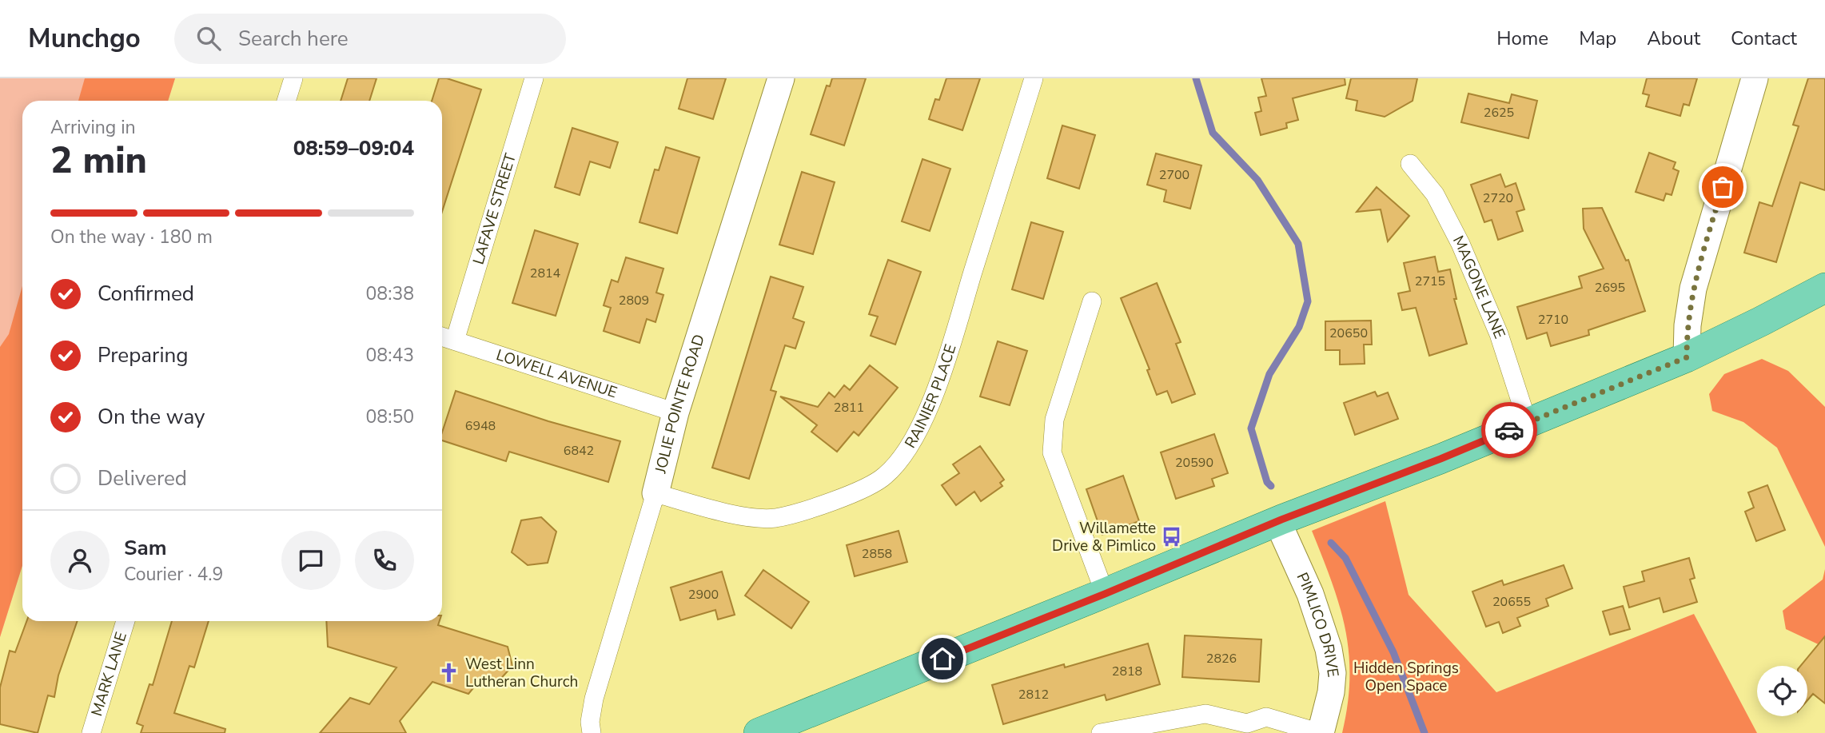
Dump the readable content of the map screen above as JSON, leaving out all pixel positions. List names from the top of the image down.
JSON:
{
  "streets": {
    "street": [
      "LAFAVE STREET",
      "MAGONE LANE",
      "LOWELL AVENUE",
      "RAINIER PLACE",
      "JOLIE POINTE ROAD",
      "PIMLICO DRIVE",
      "MARK LANE"
    ]
  },
  "crossings": [
    ["LAFAVE STREET", "LOWELL AVENUE"],
    ["LOWELL AVENUE", "JOLIE POINTE ROAD"],
    ["RAINIER PLACE", "JOLIE POINTE ROAD"]
  ],
  "parks": ["Hidden Springs Open Space"],
  "places": {
    "bus stop": ["Willamette Drive & Pimlico"],
    "church": ["West Linn Lutheran Church"]
  },
  "house_numbers": [
    "2625",
    "2700",
    "2720",
    "2814",
    "2715",
    "2695",
    "2809",
    "2710",
    "20650",
    "2811",
    "6948",
    "6842",
    "20590",
    "2858",
    "2900",
    "20655",
    "2826",
    "2818",
    "2812"
  ],
  "page": {
    "header": "Munchgo",
    "search": "Search here",
    "nav": [
      "Home",
      "Map",
      "About",
      "Contact"
    ],
    "heading": ["2 min", "Arriving in", "08:59–09:04"],
    "panel": ["Sam", "Courier · 4.9"],
    "bar": "On the way · 180 m",
    "list": [
      ["Confirmed", "08:38"],
      ["Preparing", "08:43"],
      ["On the way", "08:50"],
      "Delivered"
    ]
  }
}
